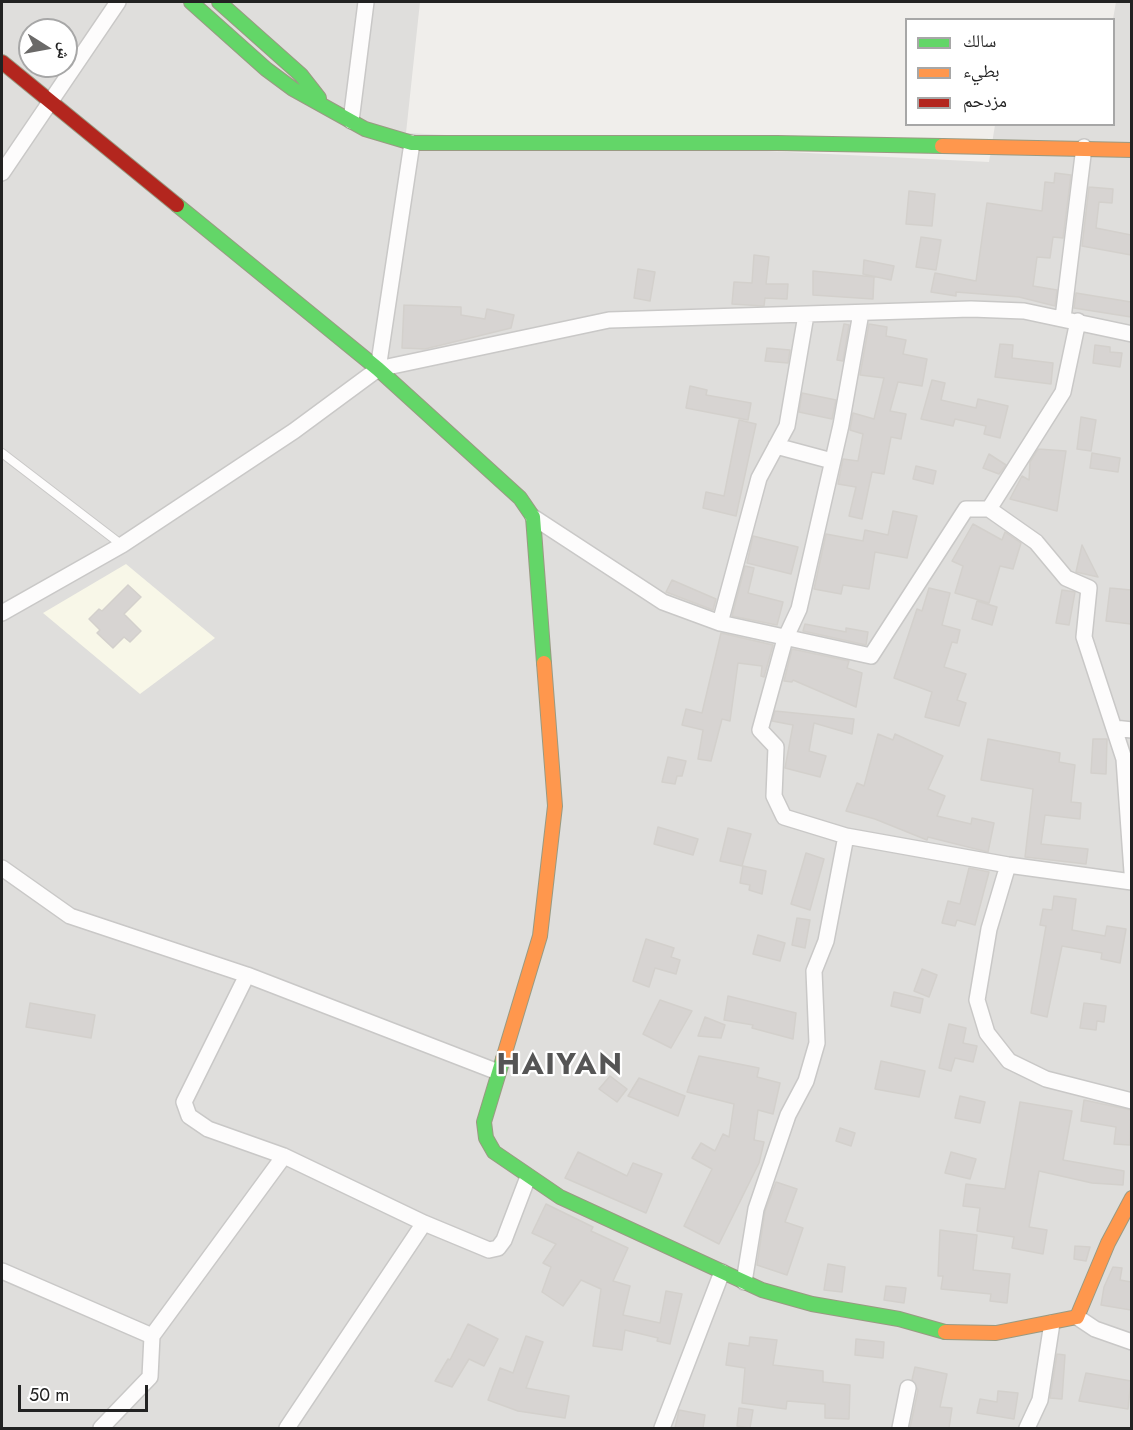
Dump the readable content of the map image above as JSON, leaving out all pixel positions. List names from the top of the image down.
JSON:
{
  "districts": ["HAIYAN"],
  "legend": ["سالك", "بطيء", "مزدحم"],
  "scale_bar": "50 m",
  "north": "right"
}
